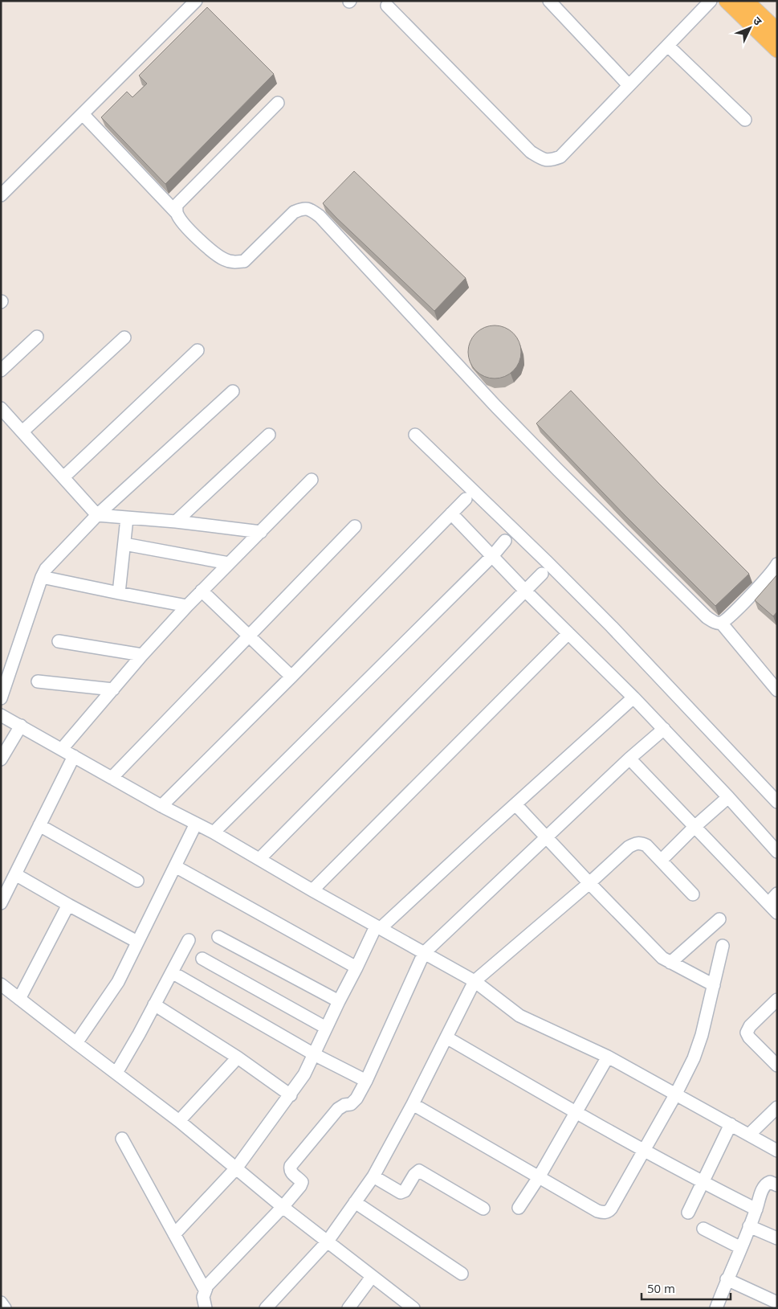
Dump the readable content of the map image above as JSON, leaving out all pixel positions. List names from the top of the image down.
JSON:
{
  "scale_bar": "50 m",
  "north": "top right"
}
